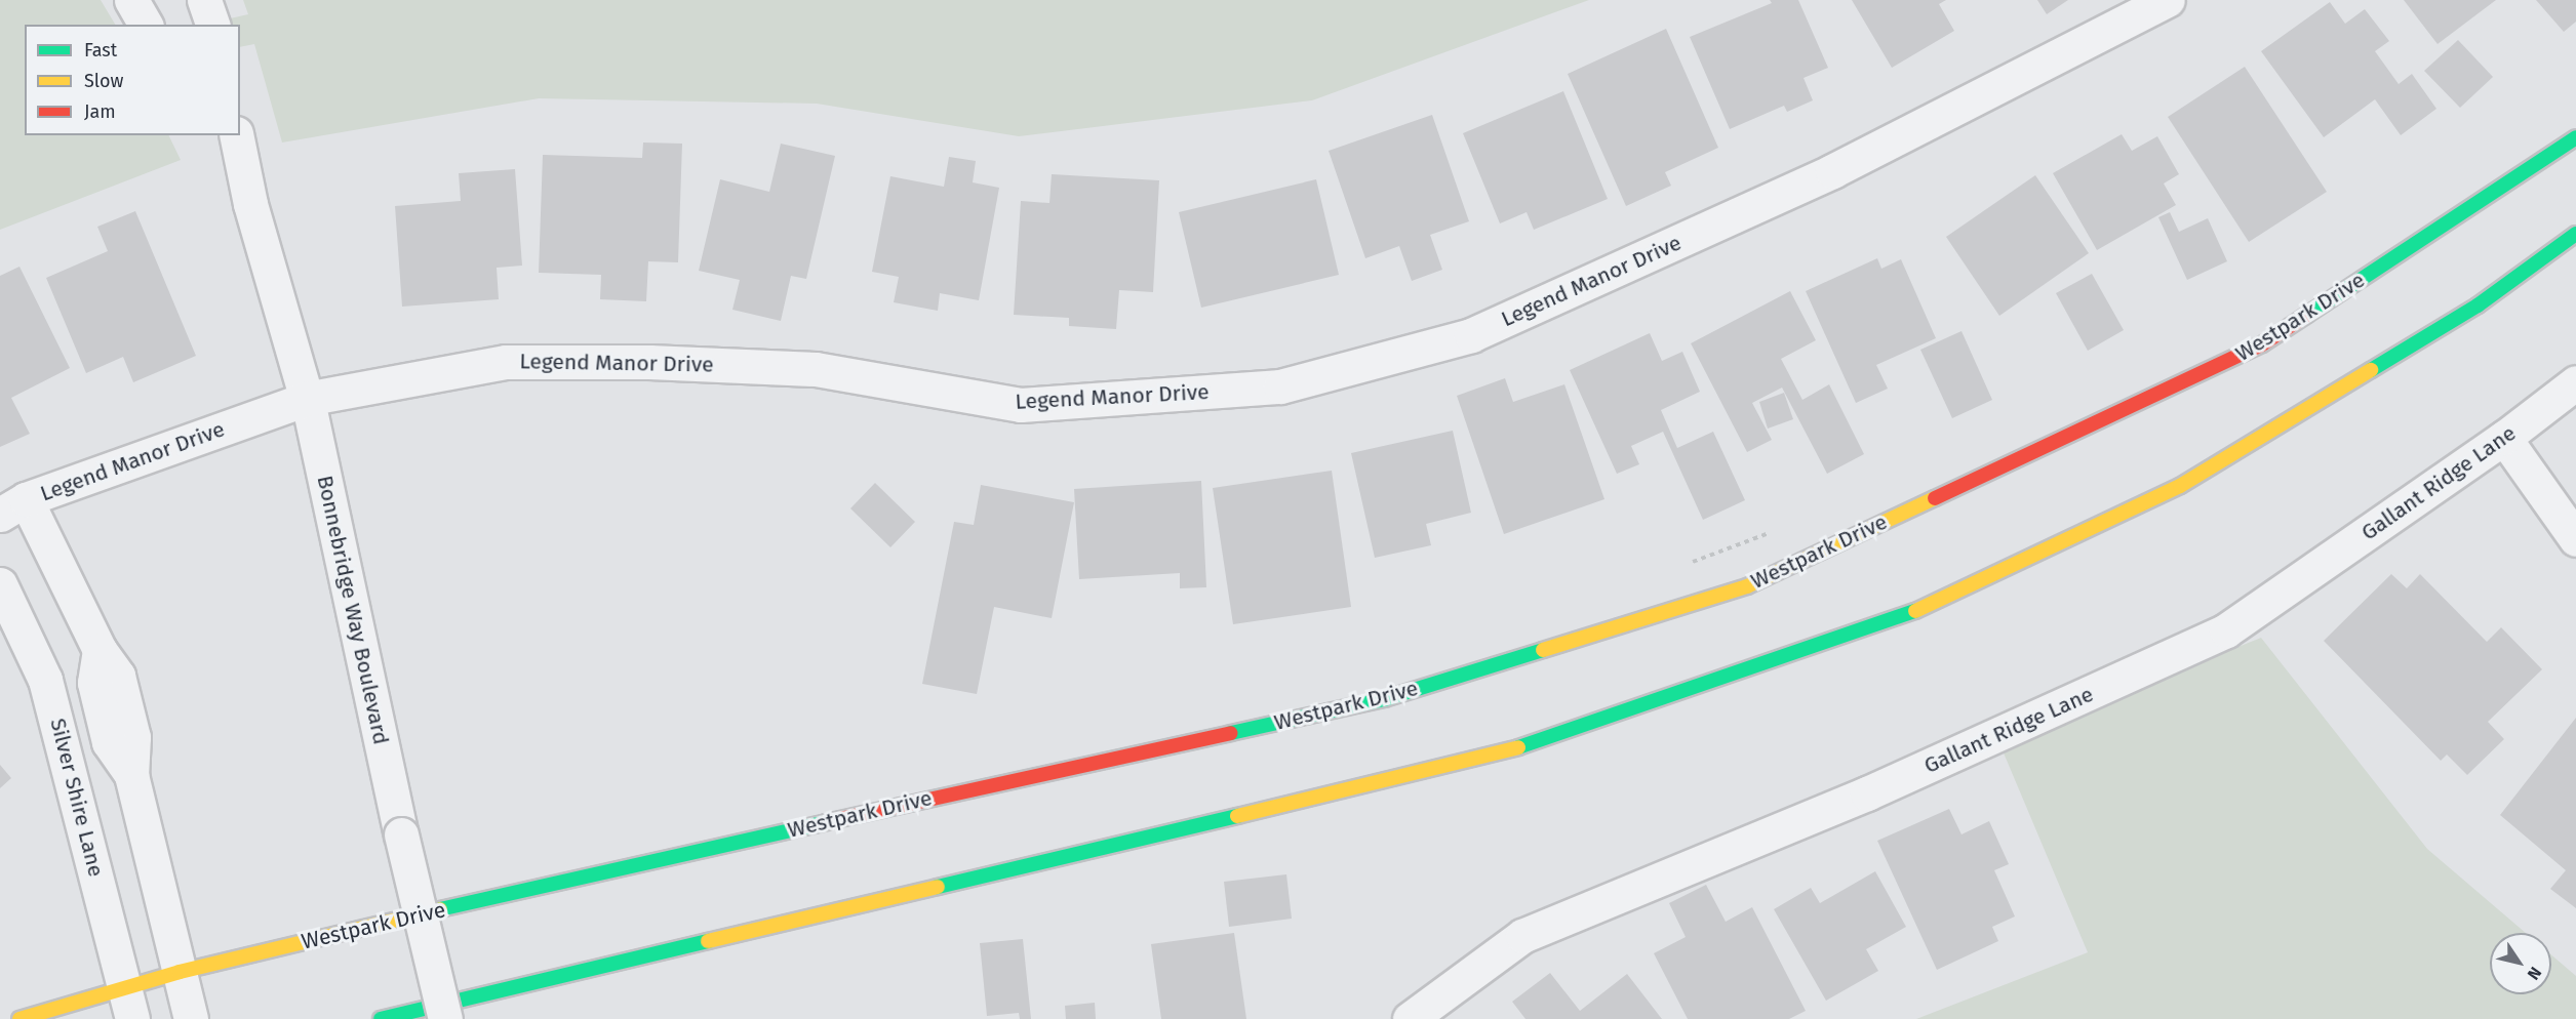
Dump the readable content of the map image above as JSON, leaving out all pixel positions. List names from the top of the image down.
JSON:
{
  "streets": {
    "main road": ["Westpark Drive"],
    "street": [
      "Legend Manor Drive",
      "Gallant Ridge Lane",
      "Bonnebridge Way Boulevard",
      "Silver Shire Lane"
    ]
  },
  "crossings": [
    ["Legend Manor Drive", "Bonnebridge Way Boulevard"],
    ["Legend Manor Drive", "Silver Shire Lane"],
    ["Westpark Drive", "Silver Shire Lane"]
  ],
  "legend": ["Fast", "Slow", "Jam"],
  "north": "bottom right"
}
